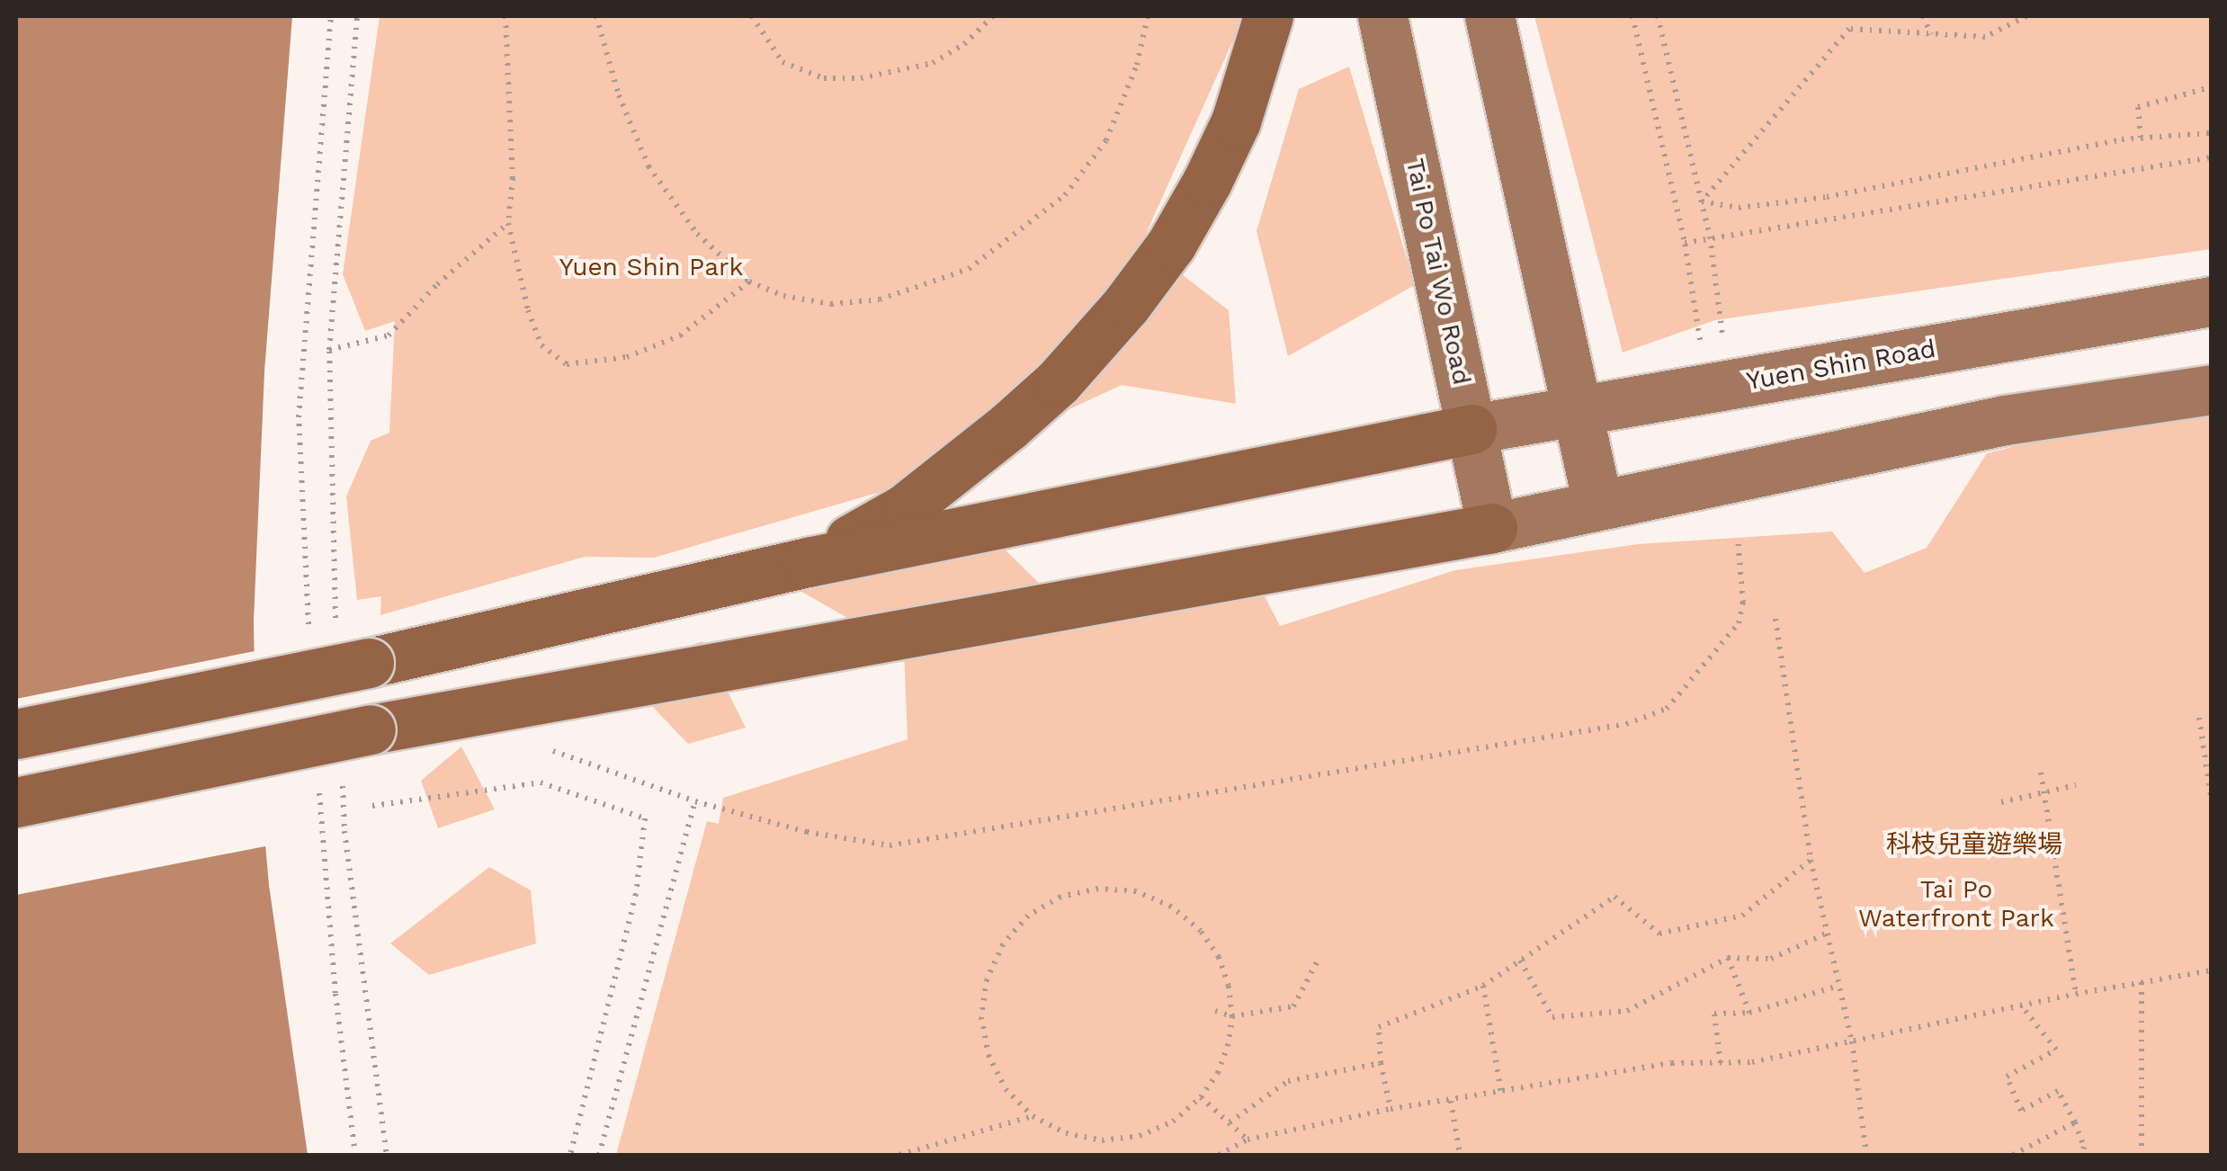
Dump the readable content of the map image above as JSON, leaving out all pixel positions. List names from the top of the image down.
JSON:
{
  "streets": {
    "main road": ["Tai Po Tai Wo Road", "Yuen Shin Road"]
  },
  "crossings": [
    ["Tai Po Tai Wo Road", "Yuen Shin Road"]
  ],
  "parks": ["Yuen Shin Park", "科枝兒童遊樂場", "Tai Po Waterfront Park"]
}
